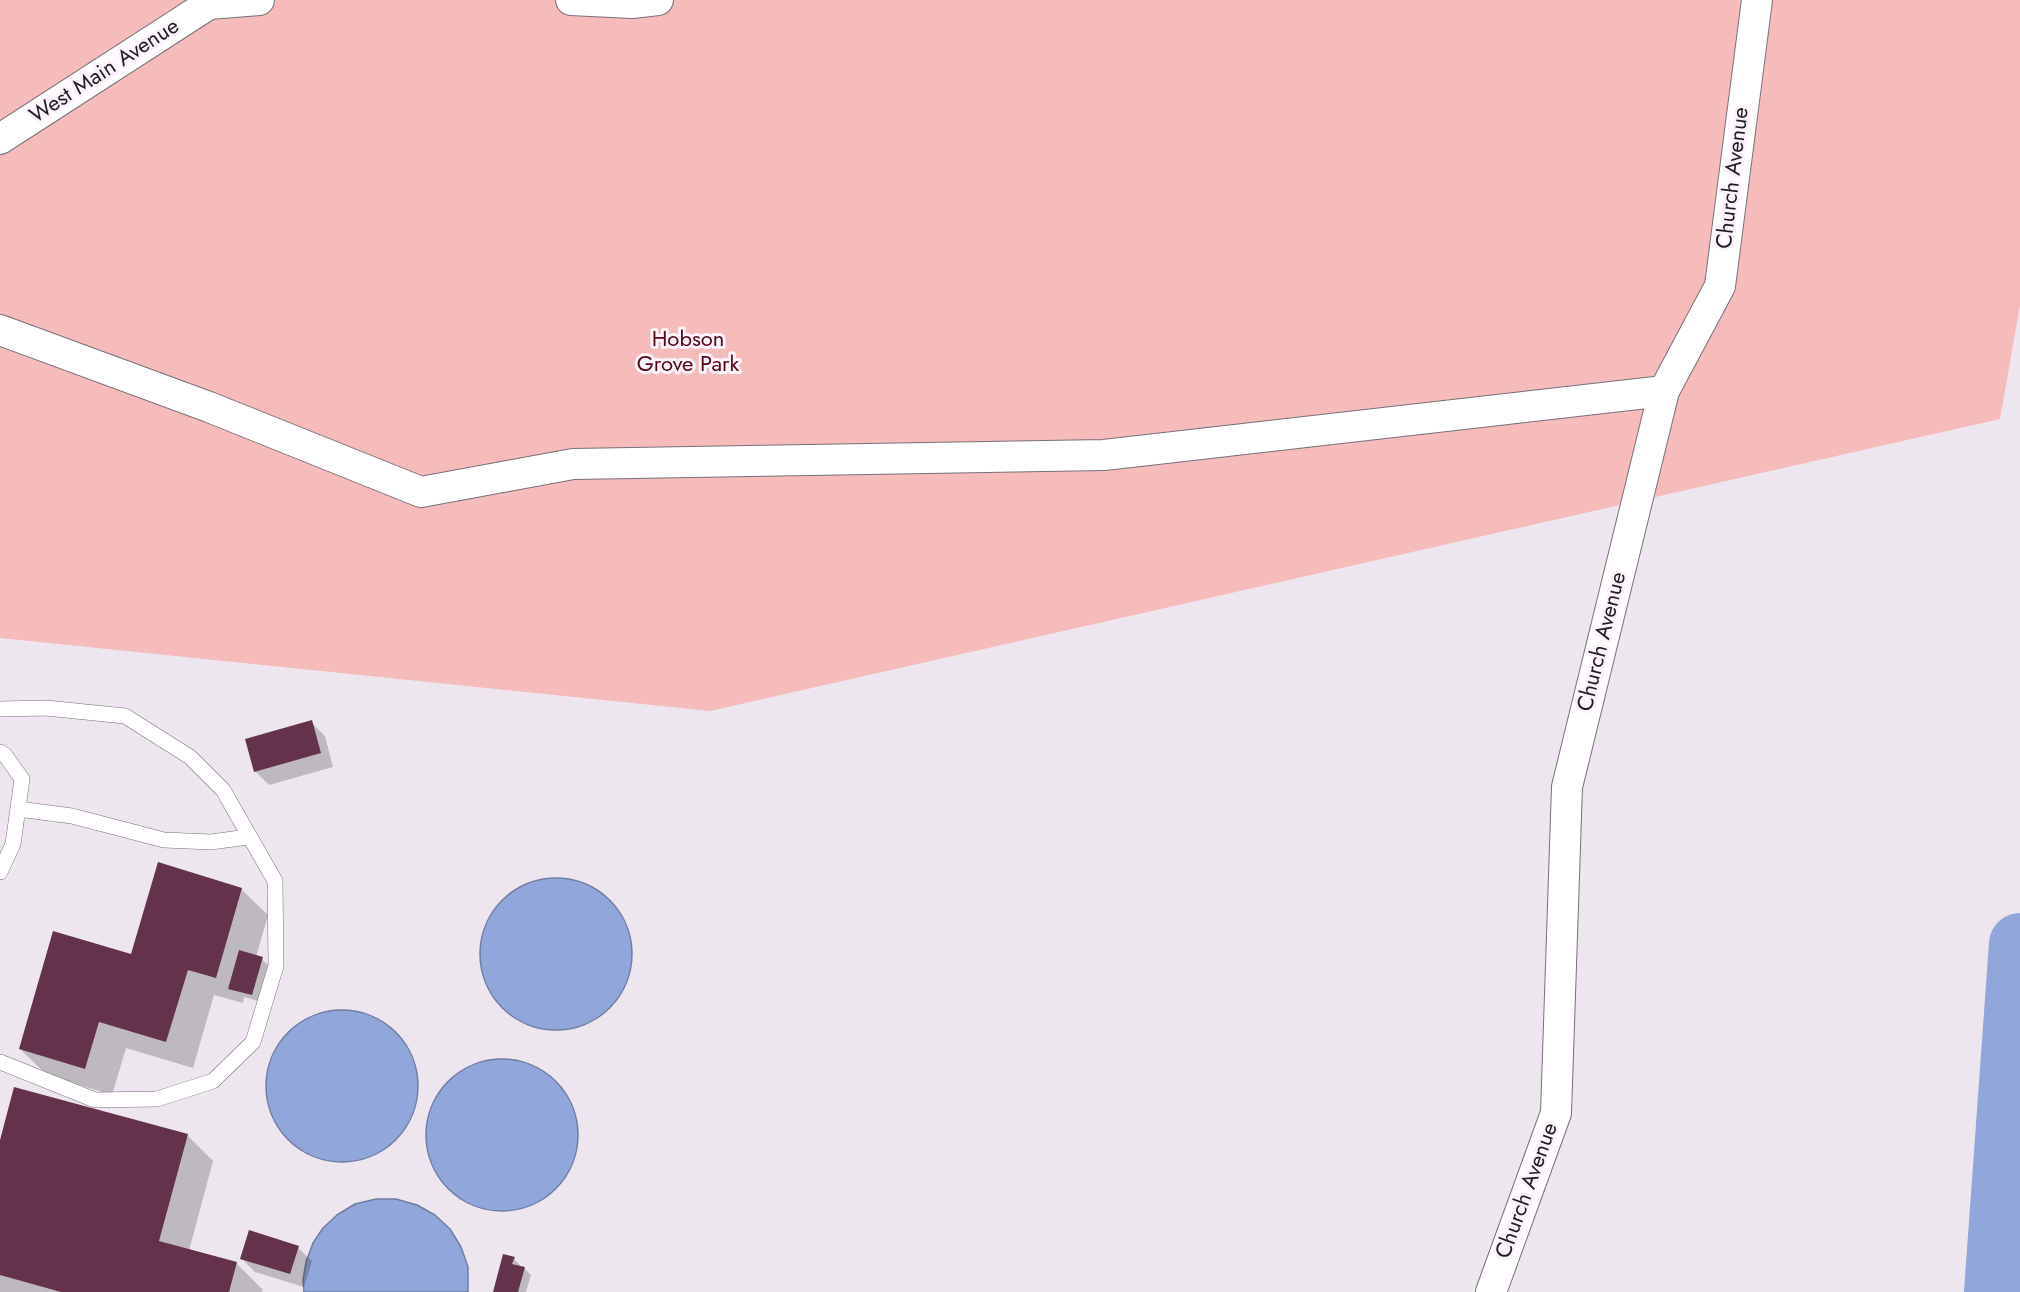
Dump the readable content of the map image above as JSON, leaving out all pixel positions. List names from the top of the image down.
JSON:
{
  "streets": {
    "street": ["West Main Avenue", "Church Avenue"]
  },
  "parks": ["Hobson Grove Park"]
}
